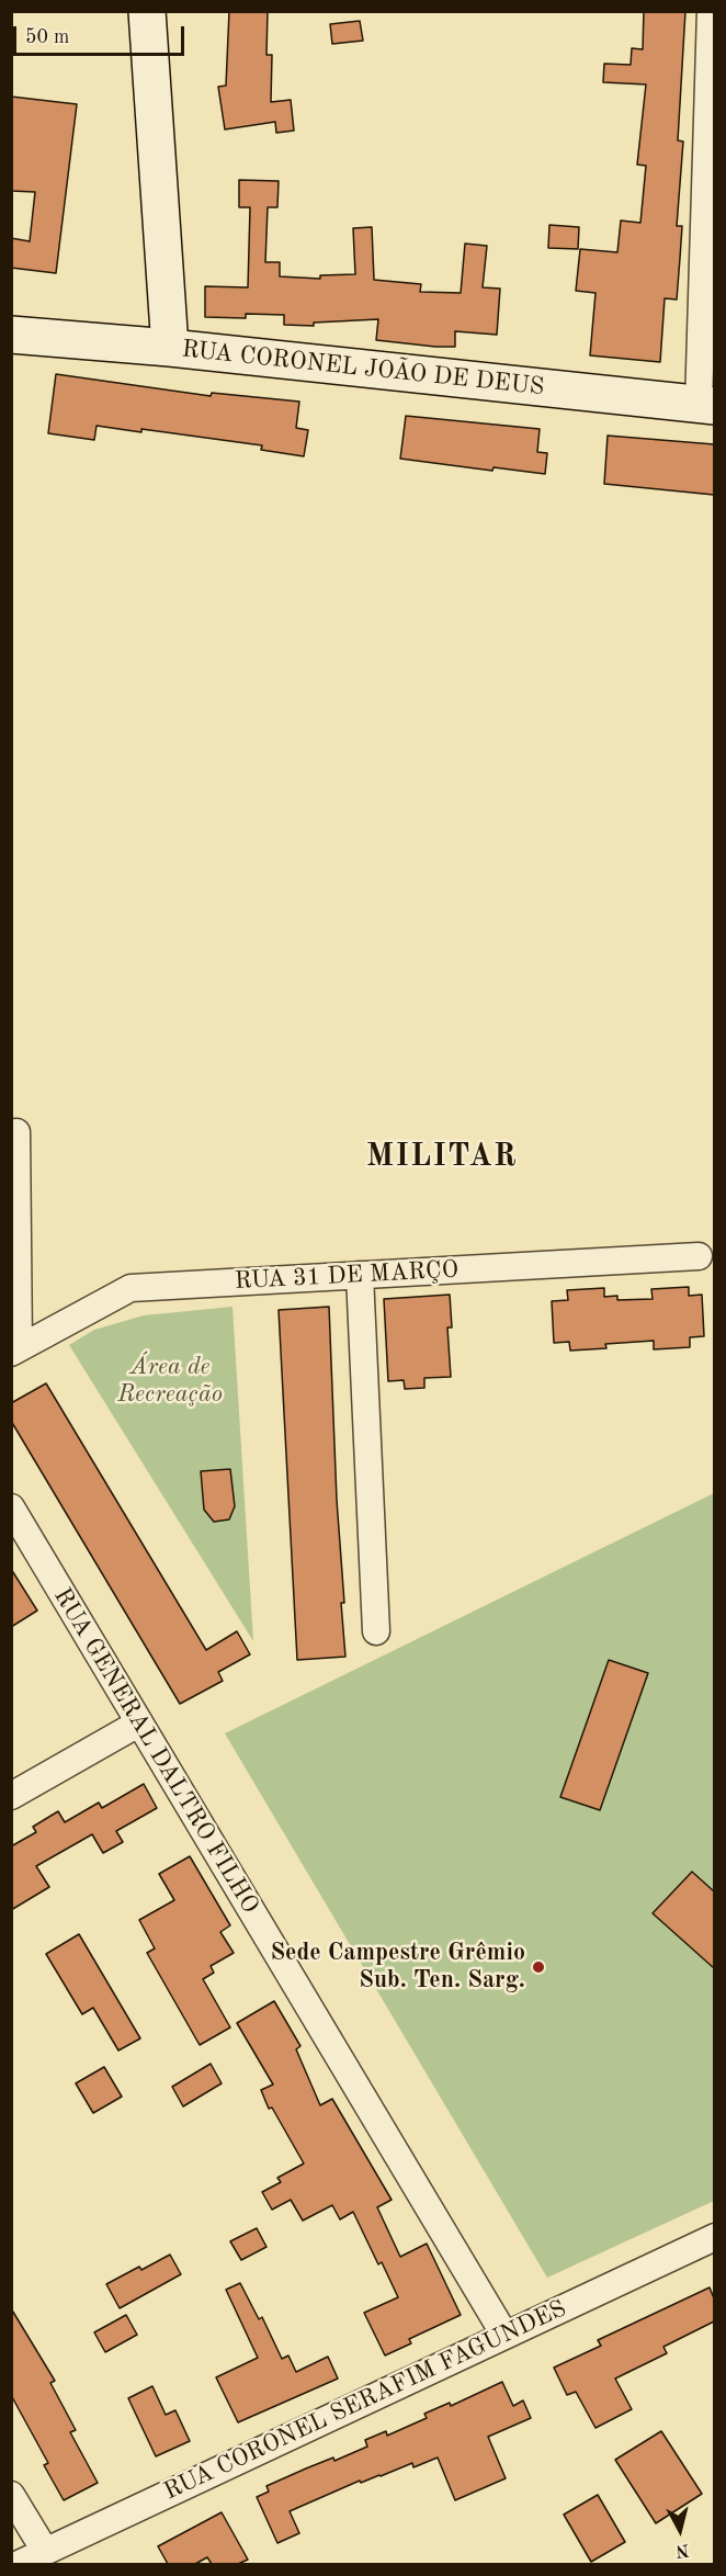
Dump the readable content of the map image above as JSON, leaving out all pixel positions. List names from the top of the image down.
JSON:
{
  "streets": {
    "street": [
      "RUA CORONEL JOÃO DE DEUS",
      "RUA 31 DE MARÇO",
      "RUA GENERAL DALTRO FILHO",
      "RUA CORONEL SERAFIM FAGUNDES"
    ]
  },
  "crossings": [
    ["RUA GENERAL DALTRO FILHO", "RUA CORONEL SERAFIM FAGUNDES"]
  ],
  "districts": ["MILITAR"],
  "parks": ["Área de Recreação"],
  "places": ["Sede Campestre Grêmio Sub. Ten. Sarg."],
  "scale_bar": "50 m",
  "north": "bottom"
}
